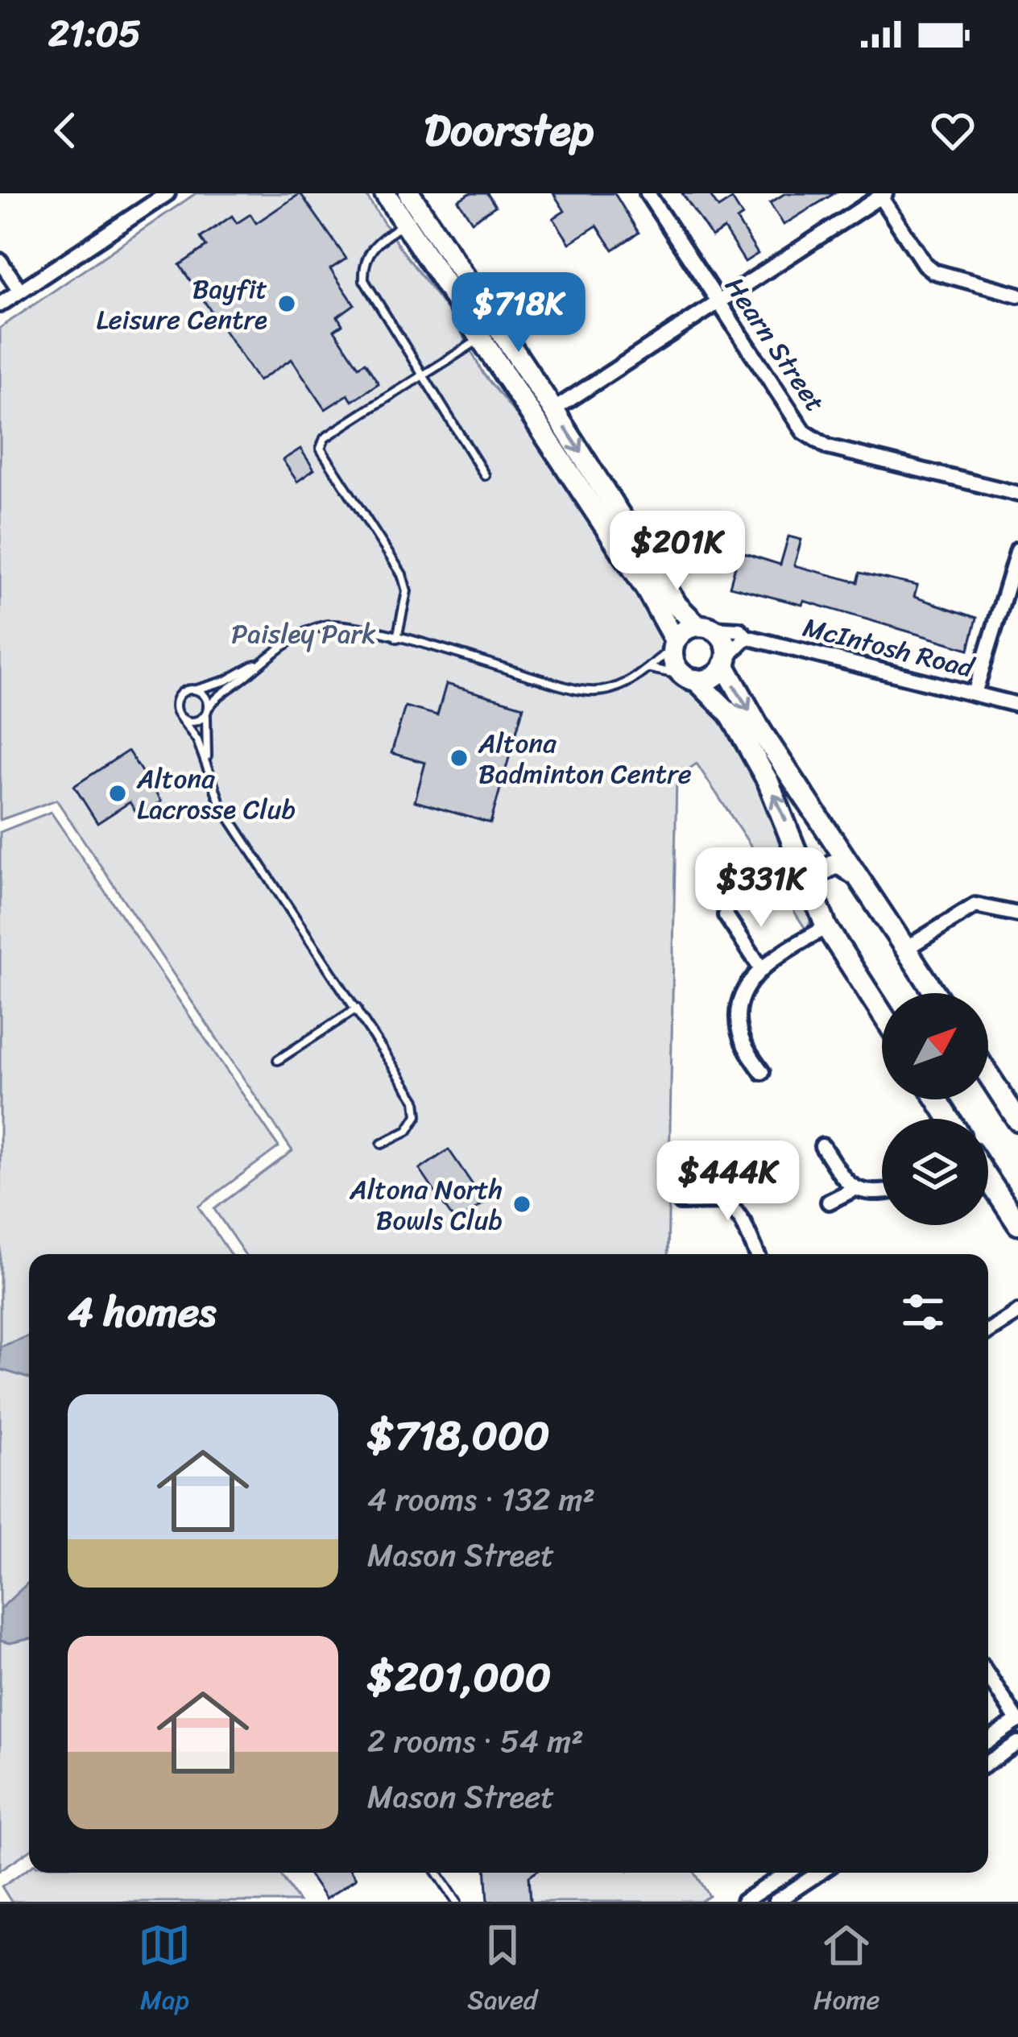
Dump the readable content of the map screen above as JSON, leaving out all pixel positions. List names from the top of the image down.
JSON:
{
  "streets": {
    "street": ["Hearn Street", "McIntosh Road"]
  },
  "parks": ["Paisley Park"],
  "places": [
    "Bayfit Leisure Centre",
    "Altona Badminton Centre",
    "Altona Lacrosse Club",
    "Altona North Bowls Club"
  ],
  "north": "top right",
  "page": {
    "status": "21:05",
    "header": "Doorstep",
    "price": [
      "$718K",
      "$201K",
      "$331K",
      "$444K"
    ],
    "heading": "4 homes",
    "list": [
      {
        "name": "$718,000",
        "note": "4 rooms · 132 m² · Mason Street"
      },
      {
        "name": "$201,000",
        "note": "2 rooms · 54 m² · Mason Street"
      }
    ],
    "tabs": ["Map", "Saved", "Home"]
  }
}
